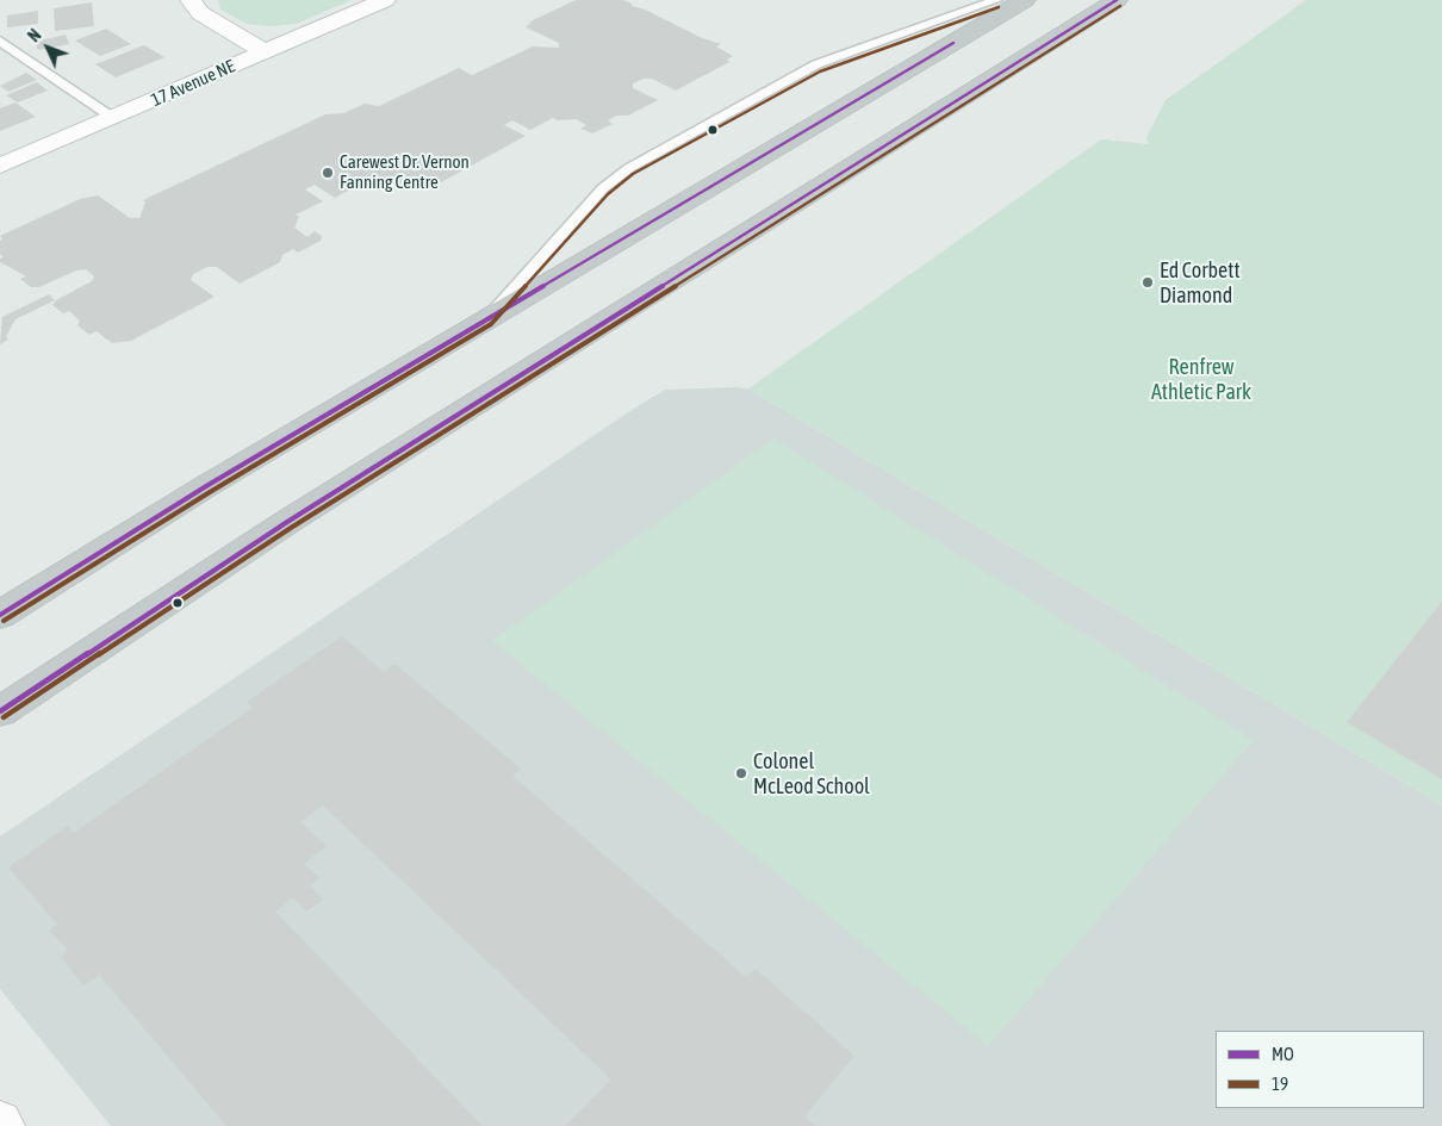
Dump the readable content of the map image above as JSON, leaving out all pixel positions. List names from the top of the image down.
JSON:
{
  "streets": {
    "street": ["17 Avenue NE"]
  },
  "parks": ["Renfrew Athletic Park"],
  "places": ["Carewest Dr. Vernon Fanning Centre", "Ed Corbett Diamond", "Colonel McLeod School"],
  "lines": ["transit line MO", "transit line 19"],
  "legend": ["MO", "19"],
  "north": "top left"
}
